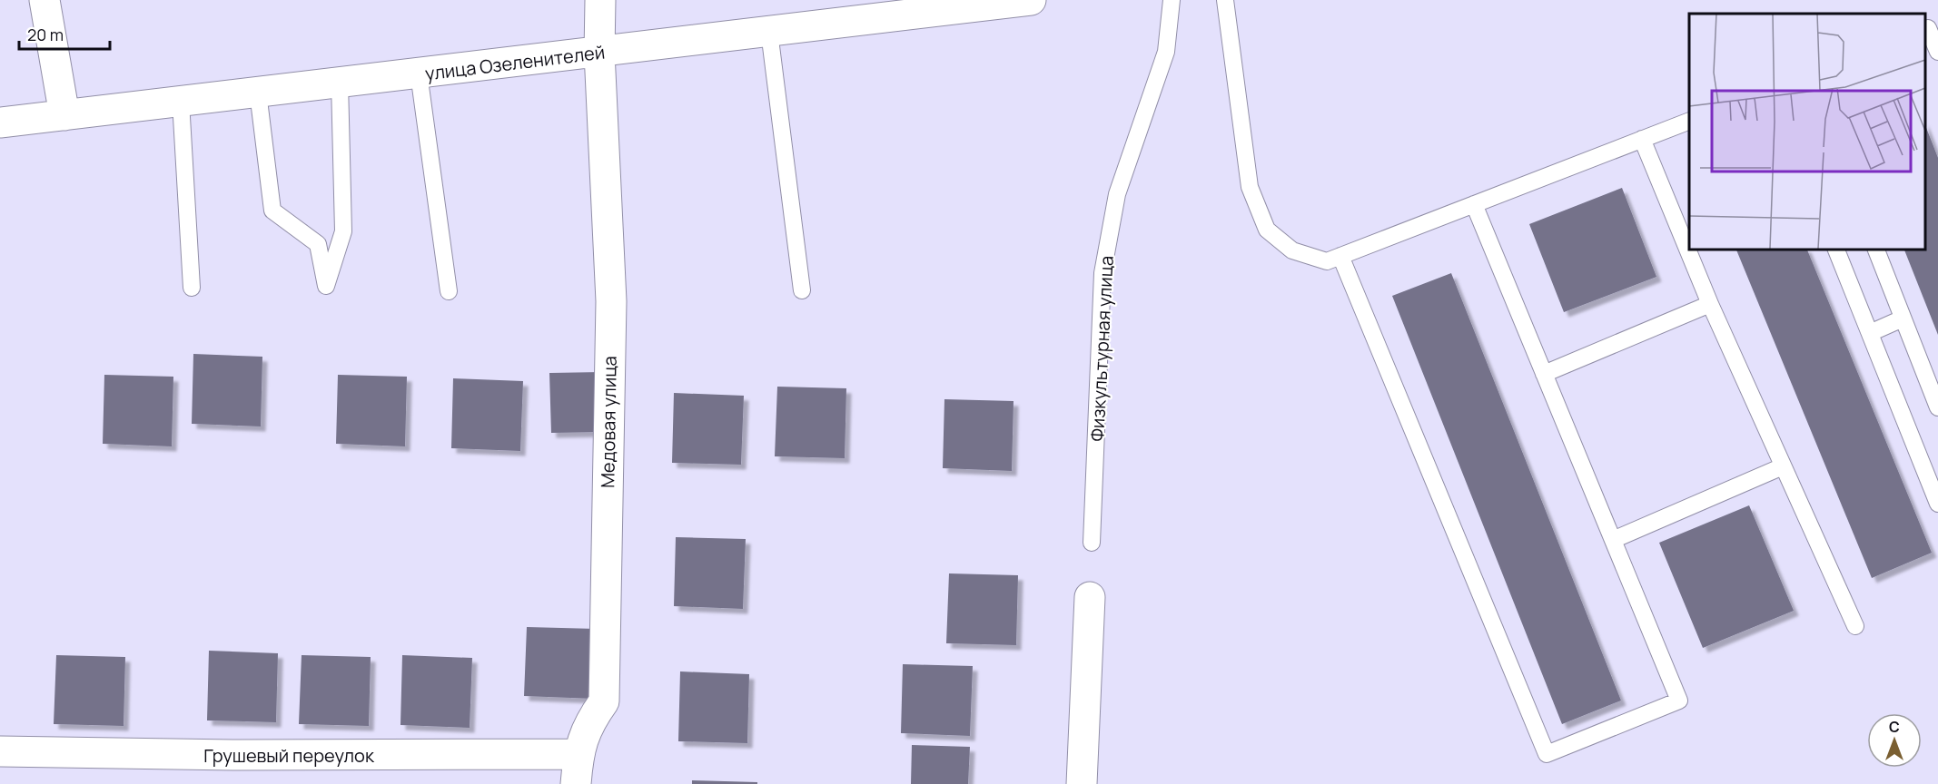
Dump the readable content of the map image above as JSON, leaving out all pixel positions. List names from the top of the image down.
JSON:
{
  "streets": {
    "street": ["улица Озеленителей", "Медовая улица", "Грушевый переулок"],
    "lane": ["Физкультурная улица"]
  },
  "crossings": [
    ["улица Озеленителей", "Медовая улица"],
    ["Медовая улица", "Грушевый переулок"]
  ],
  "scale_bar": "20 m",
  "north": "top"
}
